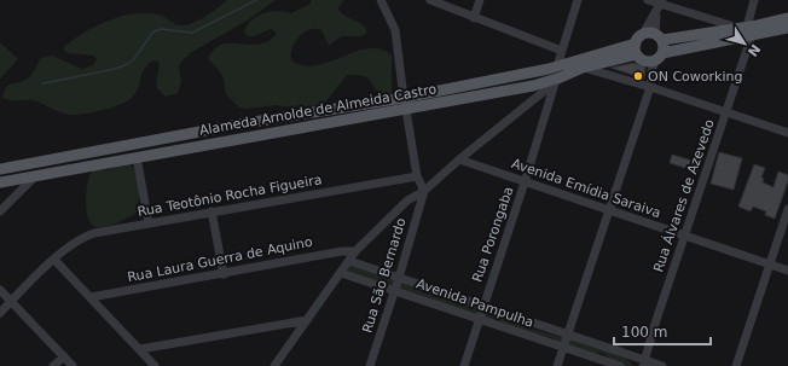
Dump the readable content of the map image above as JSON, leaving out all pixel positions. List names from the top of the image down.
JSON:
{
  "streets": {
    "main road": ["Alameda Arnolde de Almeida Castro"],
    "street": [
      "Avenida Emídia Saraiva",
      "Rua Teotônio Rocha Figueira",
      "Rua Álvares de Azevedo",
      "Rua Porongaba",
      "Rua Laura Guerra de Aquino",
      "Rua São Bernardo",
      "Avenida Pampulha"
    ]
  },
  "crossings": [
    ["Alameda Arnolde de Almeida Castro", "Rua Porongaba"],
    ["Avenida Emídia Saraiva", "Rua Álvares de Azevedo"],
    ["Avenida Emídia Saraiva", "Rua Porongaba"],
    ["Rua Álvares de Azevedo", "Avenida Pampulha"],
    ["Rua Porongaba", "Avenida Pampulha"],
    ["Rua São Bernardo", "Avenida Pampulha"]
  ],
  "places": ["ON Coworking"],
  "scale_bar": "100 m",
  "north": "bottom right"
}
